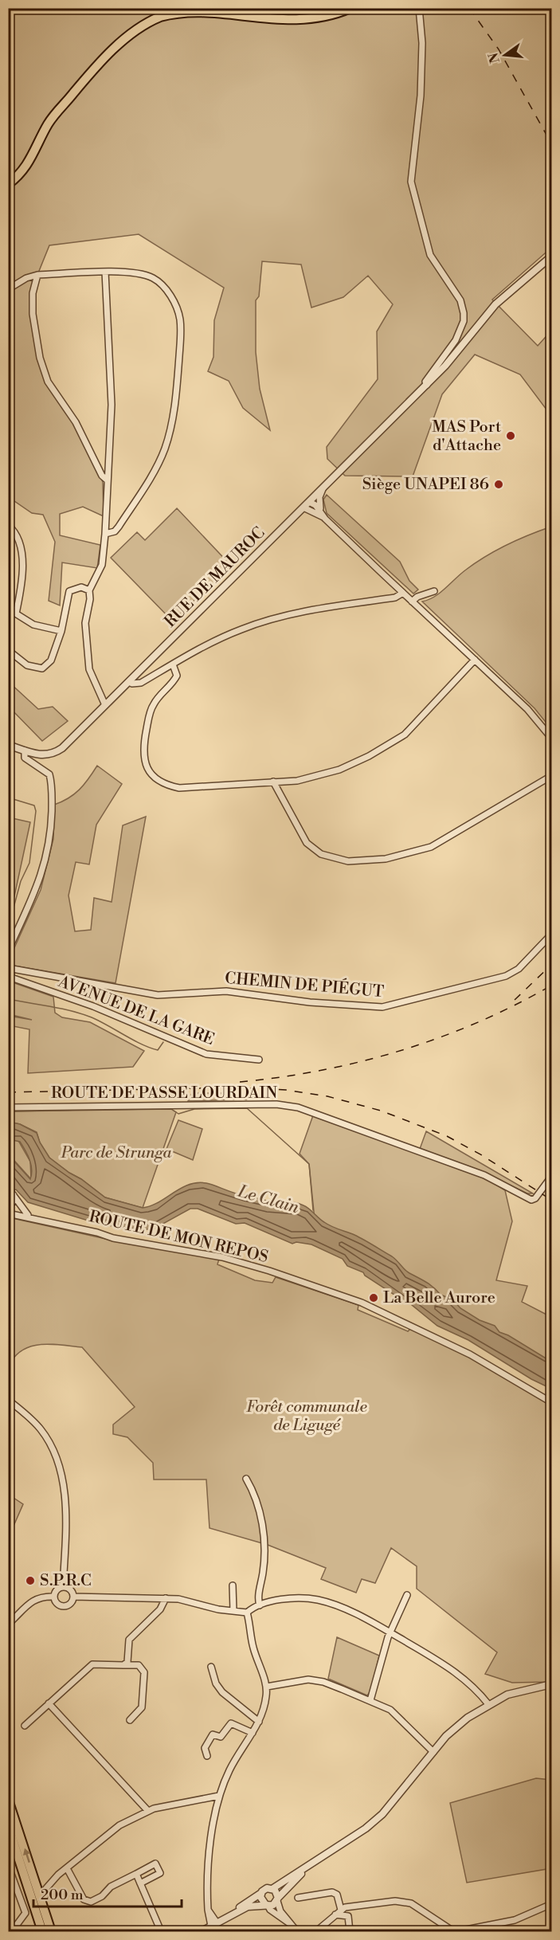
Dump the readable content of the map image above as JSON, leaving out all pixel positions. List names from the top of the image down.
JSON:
{
  "streets": {
    "street": [
      "RUE DE MAUROC",
      "CHEMIN DE PIÉGUT",
      "AVENUE DE LA GARE",
      "ROUTE DE PASSE LOURDAIN",
      "ROUTE DE MON REPOS"
    ]
  },
  "water": ["Le Clain"],
  "parks": ["Parc de Strunga", "Forêt communale de Ligugé"],
  "places": [
    "MAS Port d'Attache",
    "Siège UNAPEI 86",
    "La Belle Aurore",
    "S.P.R.C"
  ],
  "scale_bar": "200 m",
  "north": "left"
}
